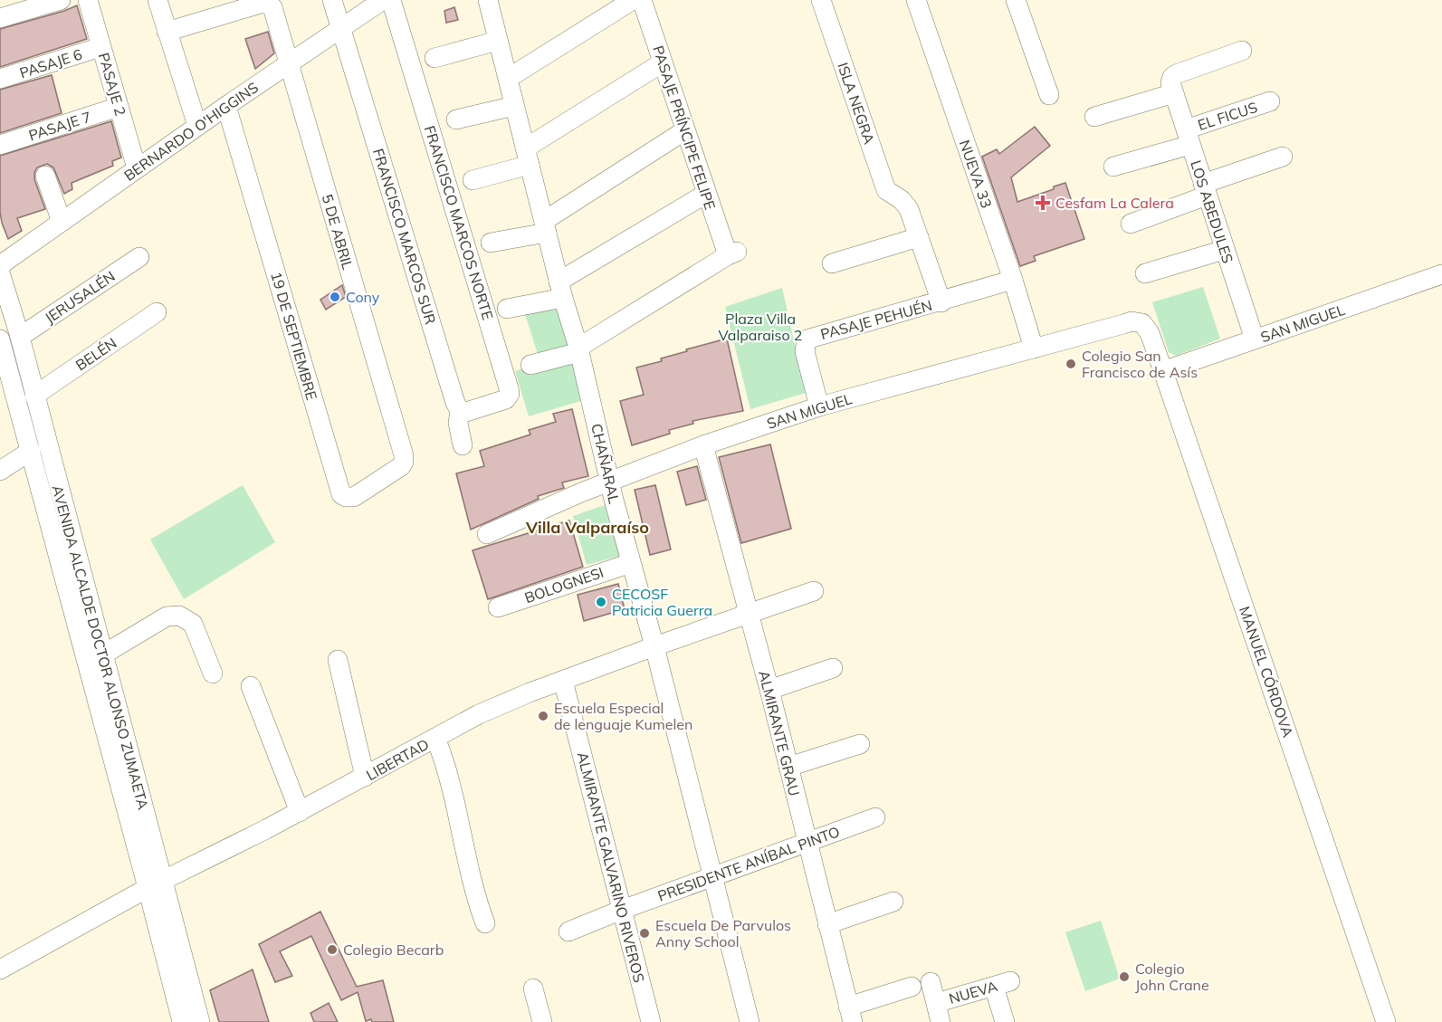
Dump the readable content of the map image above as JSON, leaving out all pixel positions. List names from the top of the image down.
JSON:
{
  "streets": {
    "street": [
      "PASAJE 6",
      "PASAJE 2",
      "ISLA NEGRA",
      "EL FICUS",
      "PASAJE 7",
      "PASAJE PRÍNCIPE FELIPE",
      "BERNARDO O'HIGGINS",
      "NUEVA 33",
      "LOS ABEDULES",
      "FRANCISCO MARCOS NORTE",
      "5 DE ABRIL",
      "FRANCISCO MARCOS SUR",
      "JERUSALÉN",
      "PASAJE PEHUÉN",
      "SAN MIGUEL",
      "19 DE SEPTIEMBRE",
      "BELÉN",
      "CHAÑARAL",
      "BOLOGNESI",
      "AVENIDA ALCALDE DOCTOR ALONSO ZUMAETA",
      "MANUEL CÓRDOVA",
      "ALMIRANTE GRAU",
      "LIBERTAD",
      "PRESIDENTE ANÍBAL PINTO",
      "ALMIRANTE GALVARINO RIVEROS",
      "NUEVA"
    ]
  },
  "crossings": [
    ["PASAJE 6", "PASAJE 2"],
    ["PASAJE 2", "PASAJE 7"],
    ["PASAJE 2", "BERNARDO O'HIGGINS"],
    ["ISLA NEGRA", "PASAJE PEHUÉN"],
    ["EL FICUS", "LOS ABEDULES"],
    ["PASAJE PRÍNCIPE FELIPE", "CHAÑARAL"],
    ["BERNARDO O'HIGGINS", "5 DE ABRIL"],
    ["BERNARDO O'HIGGINS", "FRANCISCO MARCOS SUR"],
    ["BERNARDO O'HIGGINS", "19 DE SEPTIEMBRE"],
    ["NUEVA 33", "PASAJE PEHUÉN"],
    ["NUEVA 33", "SAN MIGUEL"],
    ["LOS ABEDULES", "SAN MIGUEL"],
    ["FRANCISCO MARCOS NORTE", "FRANCISCO MARCOS SUR"],
    ["5 DE ABRIL", "19 DE SEPTIEMBRE"],
    ["JERUSALÉN", "AVENIDA ALCALDE DOCTOR ALONSO ZUMAETA"],
    ["PASAJE PEHUÉN", "SAN MIGUEL"],
    ["SAN MIGUEL", "CHAÑARAL"],
    ["SAN MIGUEL", "MANUEL CÓRDOVA"],
    ["SAN MIGUEL", "ALMIRANTE GRAU"],
    ["BELÉN", "AVENIDA ALCALDE DOCTOR ALONSO ZUMAETA"],
    ["CHAÑARAL", "BOLOGNESI"],
    ["CHAÑARAL", "LIBERTAD"],
    ["CHAÑARAL", "PRESIDENTE ANÍBAL PINTO"],
    ["AVENIDA ALCALDE DOCTOR ALONSO ZUMAETA", "LIBERTAD"],
    ["ALMIRANTE GRAU", "LIBERTAD"],
    ["ALMIRANTE GRAU", "PRESIDENTE ANÍBAL PINTO"],
    ["LIBERTAD", "ALMIRANTE GALVARINO RIVEROS"],
    ["PRESIDENTE ANÍBAL PINTO", "ALMIRANTE GALVARINO RIVEROS"]
  ],
  "districts": ["Villa Valparaíso"],
  "parks": ["Plaza Villa Valparaiso 2"],
  "places": {
    "health": ["Cesfam La Calera"],
    "other": [
      "Cony",
      "Colegio San Francisco de Asís",
      "CECOSF Patricia Guerra",
      "Escuela Especial de lenguaje Kumelen",
      "Escuela De Parvulos Anny School",
      "Colegio Becarb",
      "Colegio John Crane"
    ]
  }
}
